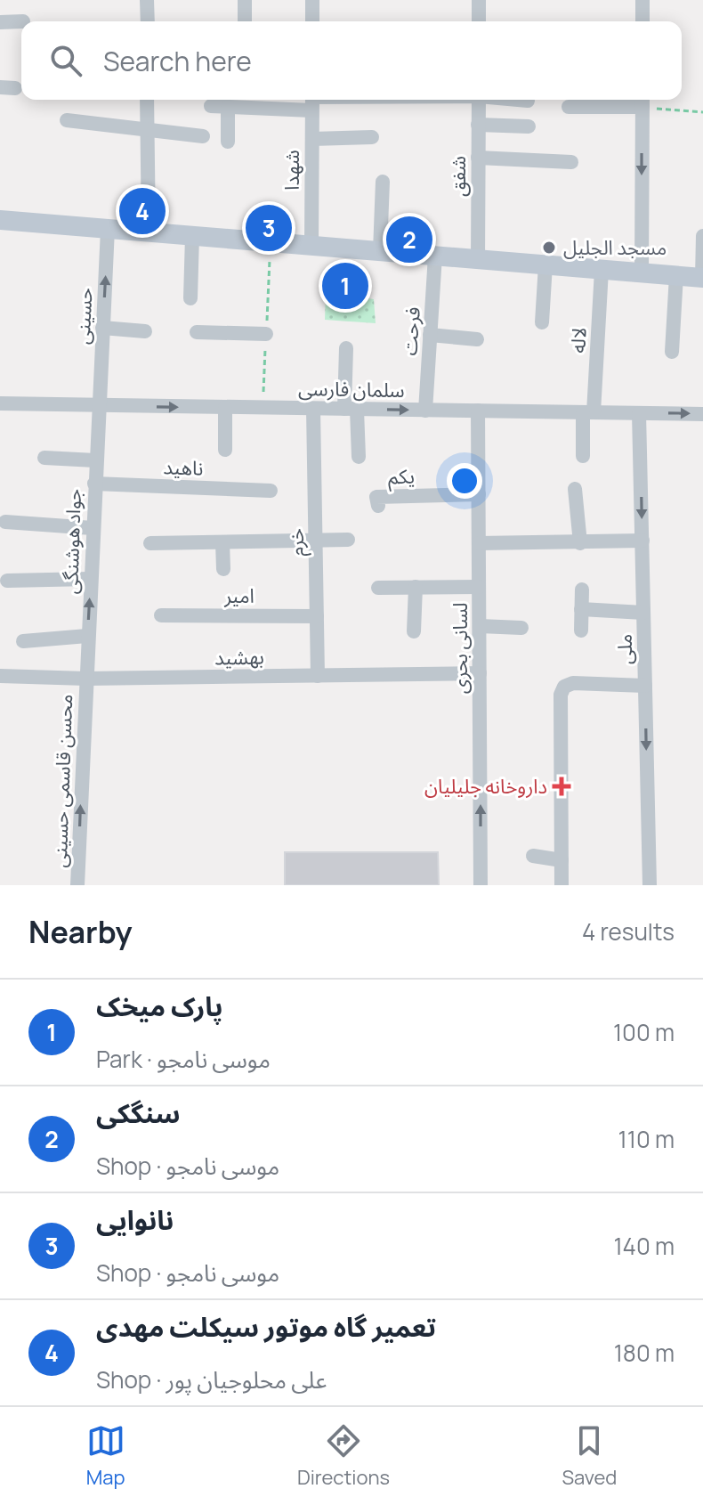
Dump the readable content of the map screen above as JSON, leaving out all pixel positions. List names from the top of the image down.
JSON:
{
  "streets": {
    "street": [
      "شهدا",
      "شفق",
      "حسینی",
      "فرحت",
      "لاله",
      "سلمان فارسی",
      "ناهید",
      "یکم",
      "جواد هوشنگی",
      "خرم",
      "امیر",
      "لسانی بحری",
      "ملی",
      "بهشید",
      "محسن قاسمی حسینی"
    ]
  },
  "crossings": [
    ["حسینی", "سلمان فارسی"],
    ["حسینی", "جواد هوشنگی"],
    ["فرحت", "سلمان فارسی"],
    ["لاله", "سلمان فارسی"],
    ["سلمان فارسی", "جواد هوشنگی"],
    ["سلمان فارسی", "خرم"],
    ["سلمان فارسی", "لسانی بحری"],
    ["سلمان فارسی", "ملی"],
    ["ناهید", "جواد هوشنگی"],
    ["یکم", "لسانی بحری"],
    ["جواد هوشنگی", "بهشید"],
    ["جواد هوشنگی", "محسن قاسمی حسینی"],
    ["خرم", "امیر"],
    ["خرم", "بهشید"],
    ["لسانی بحری", "بهشید"],
    ["بهشید", "محسن قاسمی حسینی"]
  ],
  "one_way": [
    "سلمان فارسی",
    "لسانی بحری",
    "ملی",
    "محسن قاسمی حسینی"
  ],
  "places": {
    "other": ["مسجد الجلیل"],
    "health": ["داروخانه جلیلیان"]
  },
  "page": {
    "search": "Search here",
    "pins": [
      "4",
      "3",
      "2",
      "1"
    ],
    "heading": ["Nearby", "4 results"],
    "list": [
      {
        "mark": "1",
        "name": "پارک میخک",
        "note": "Park · موسی نامجو",
        "value": "100 m"
      },
      {
        "mark": "2",
        "name": "سنگکی",
        "note": "Shop · موسی نامجو",
        "value": "110 m"
      },
      {
        "mark": "3",
        "name": "نانوایی",
        "note": "Shop · موسی نامجو",
        "value": "140 m"
      },
      {
        "mark": "4",
        "name": "تعمیر گاه موتور سیکلت مهدی",
        "note": "Shop · علی محلوجیان پور",
        "value": "180 m"
      }
    ],
    "nav": ["Map", "Directions", "Saved"]
  }
}
